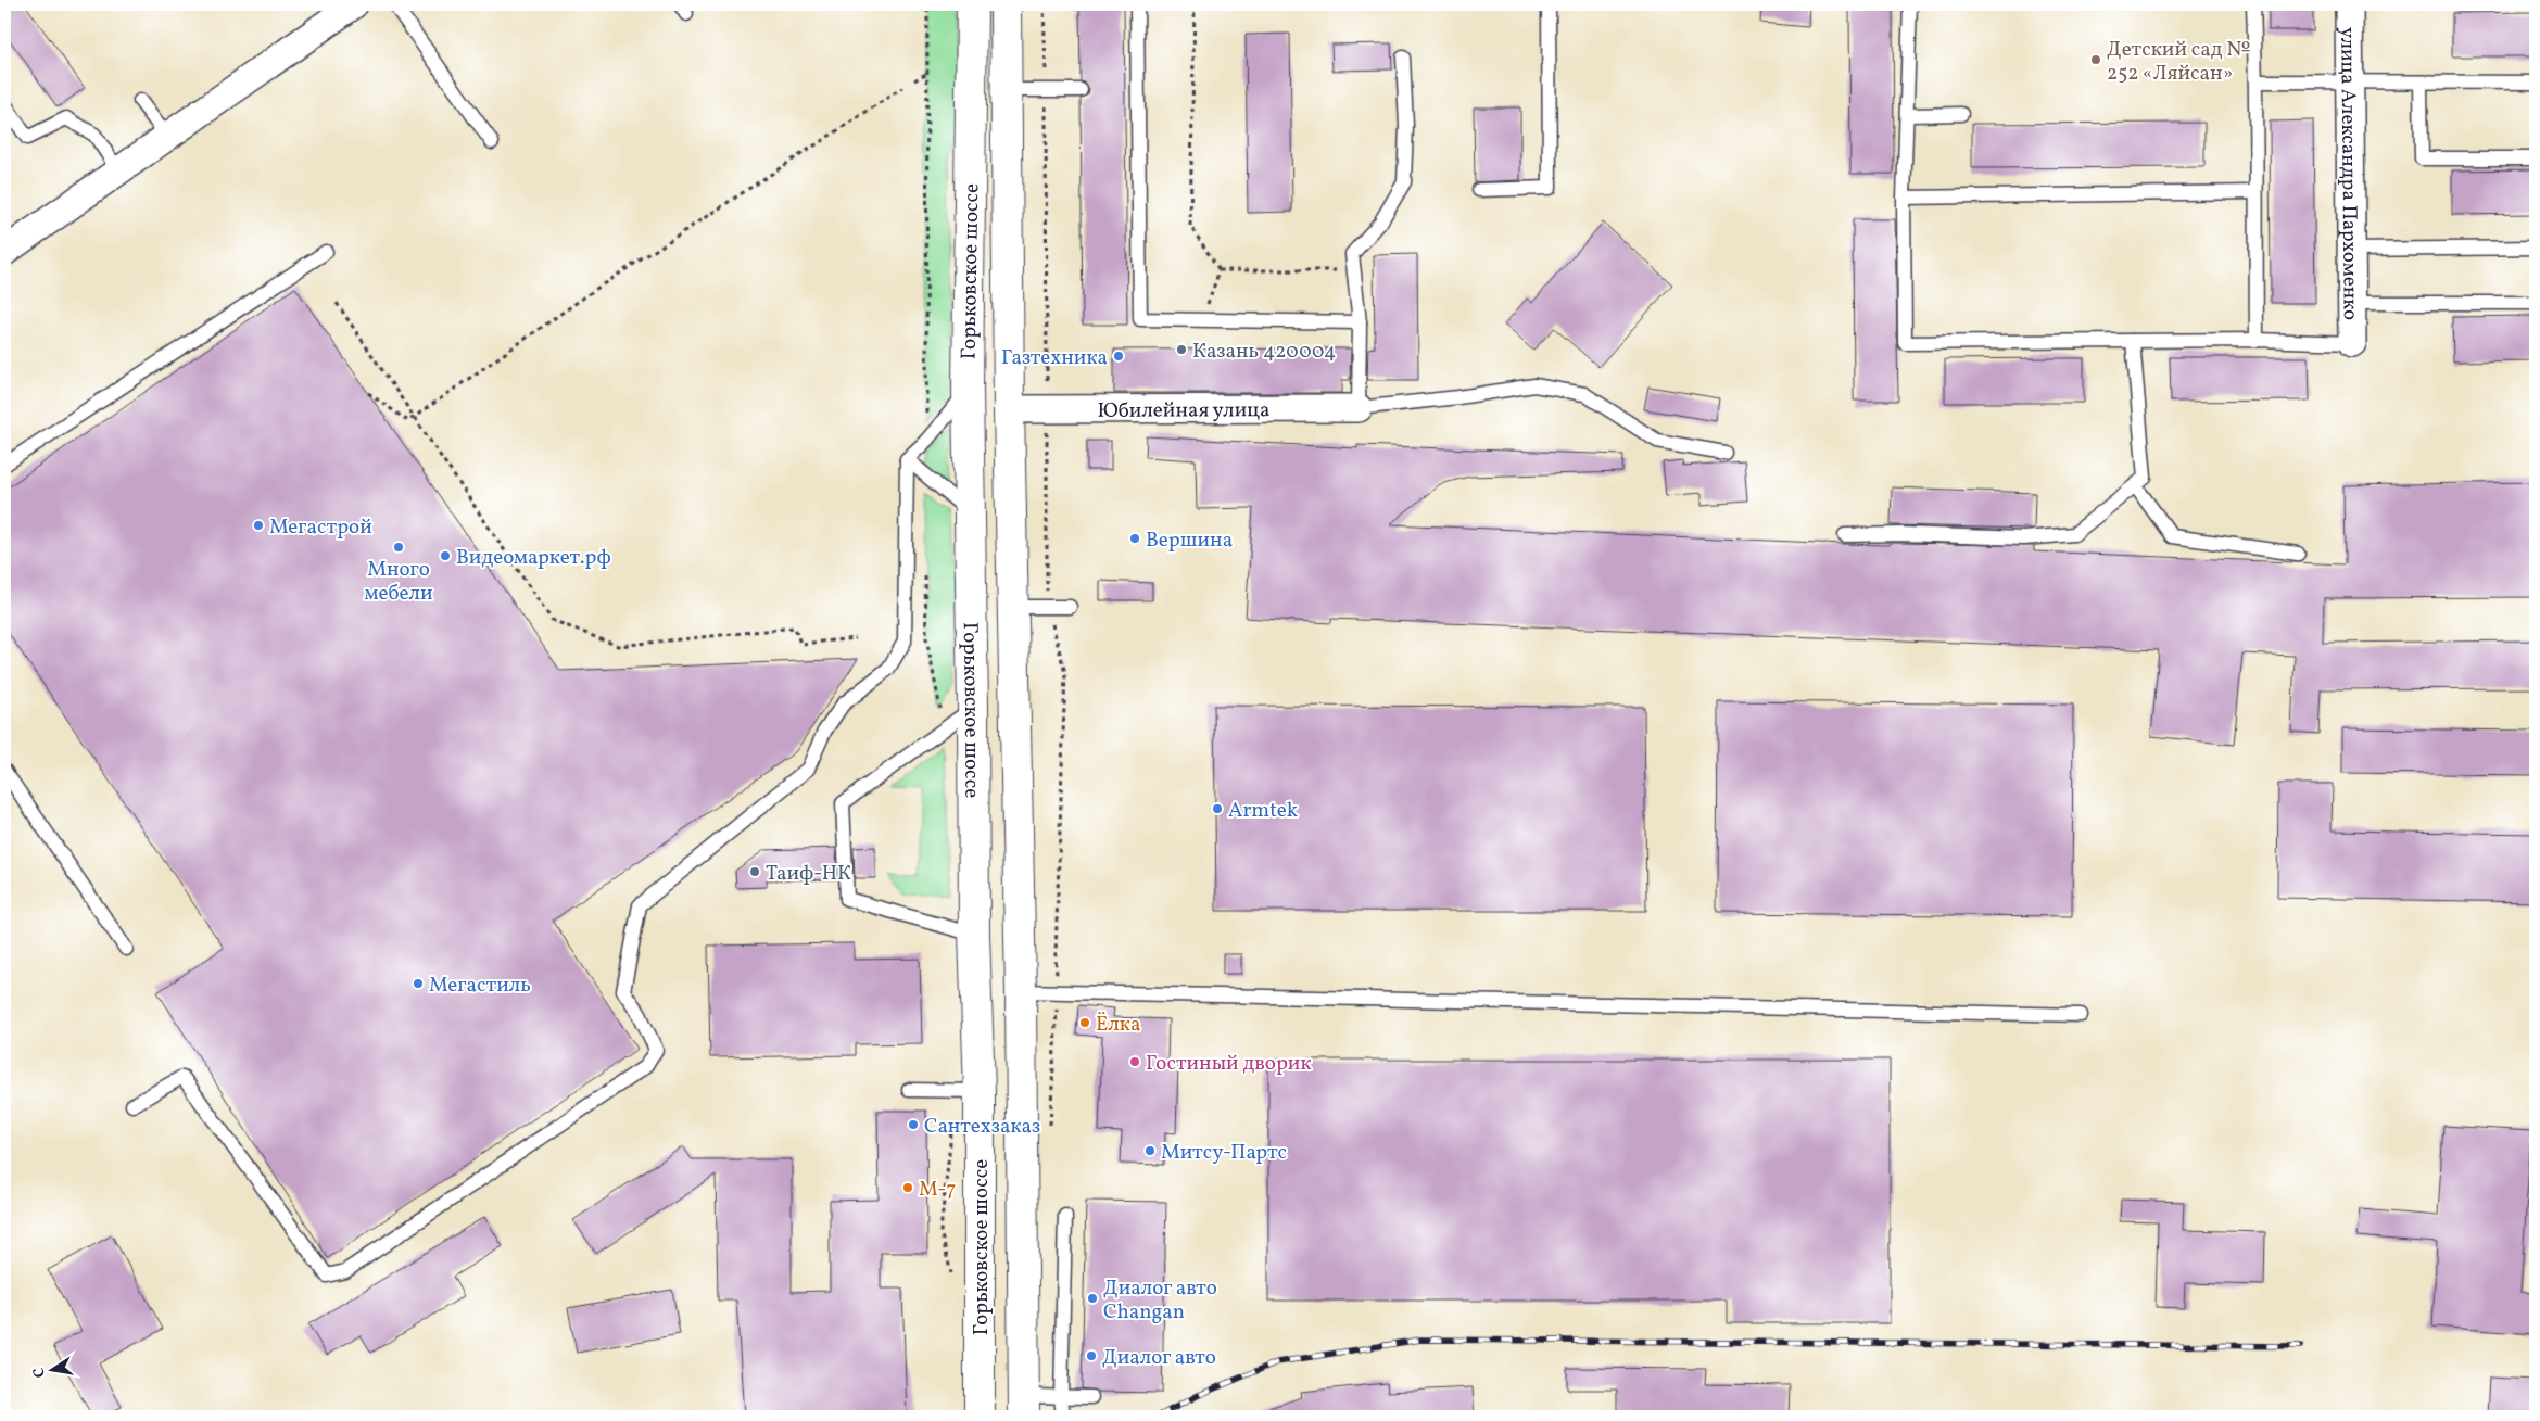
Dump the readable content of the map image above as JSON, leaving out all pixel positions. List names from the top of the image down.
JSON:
{
  "streets": {
    "main road": ["Горьковское шоссе"],
    "street": ["улица Александра Пархоменко", "Юбилейная улица"]
  },
  "crossings": [
    ["Горьковское шоссе", "Юбилейная улица"]
  ],
  "places": [
    "Детский сад № 252 «Ляйсан»",
    "Казань 420004",
    "Газтехника",
    "Мегастрой",
    "Вершина",
    "Много мебели",
    "Видеомаркет.рф",
    "Armtek",
    "Таиф-НК",
    "Мегастиль",
    "Ёлка",
    "Гостиный дворик",
    "Сантехзаказ",
    "Митсу-Партс",
    "M-7",
    "Диалог авто Changan",
    "Диалог авто"
  ],
  "north": "left"
}
